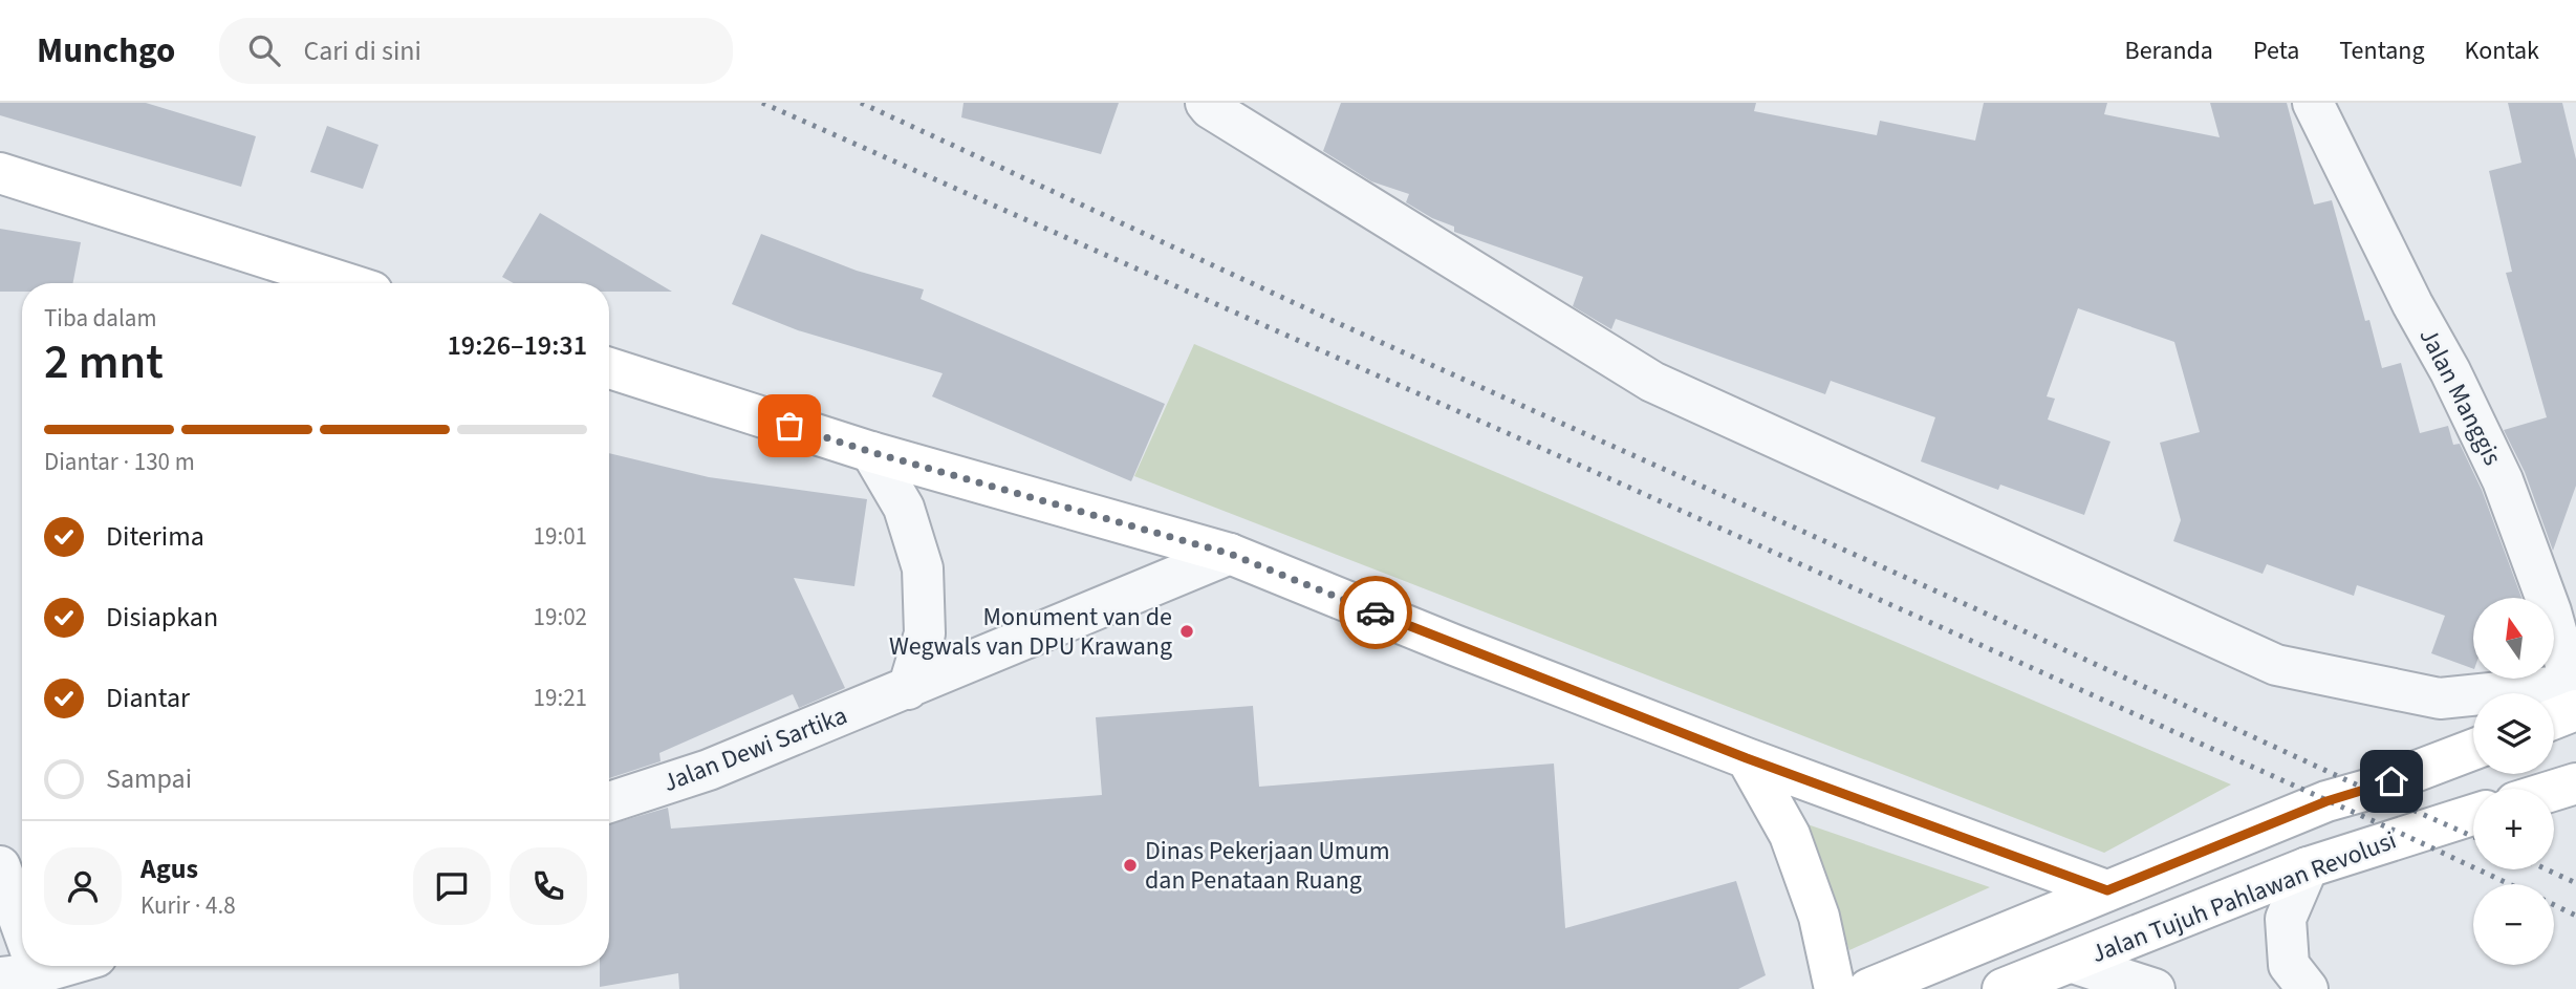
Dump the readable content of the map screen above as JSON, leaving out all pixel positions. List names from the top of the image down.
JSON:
{
  "streets": {
    "main road": ["Jalan Tujuh Pahlawan Revolusi"],
    "street": ["Jalan Manggis", "Jalan Dewi Sartika"]
  },
  "places": ["Monument van de Wegwals van DPU Krawang", "Dinas Pekerjaan Umum dan Penataan Ruang"],
  "north": "top",
  "page": {
    "header": "Munchgo",
    "search": "Cari di sini",
    "nav": [
      "Beranda",
      "Peta",
      "Tentang",
      "Kontak"
    ],
    "heading": ["2 mnt", "Tiba dalam", "19:26–19:31"],
    "panel": ["Agus", "Kurir · 4.8"],
    "bar": "Diantar · 130 m",
    "list": [
      ["Diterima", "19:01"],
      ["Disiapkan", "19:02"],
      ["Diantar", "19:21"],
      "Sampai"
    ],
    "map_buttons": ["+", "−"]
  }
}
